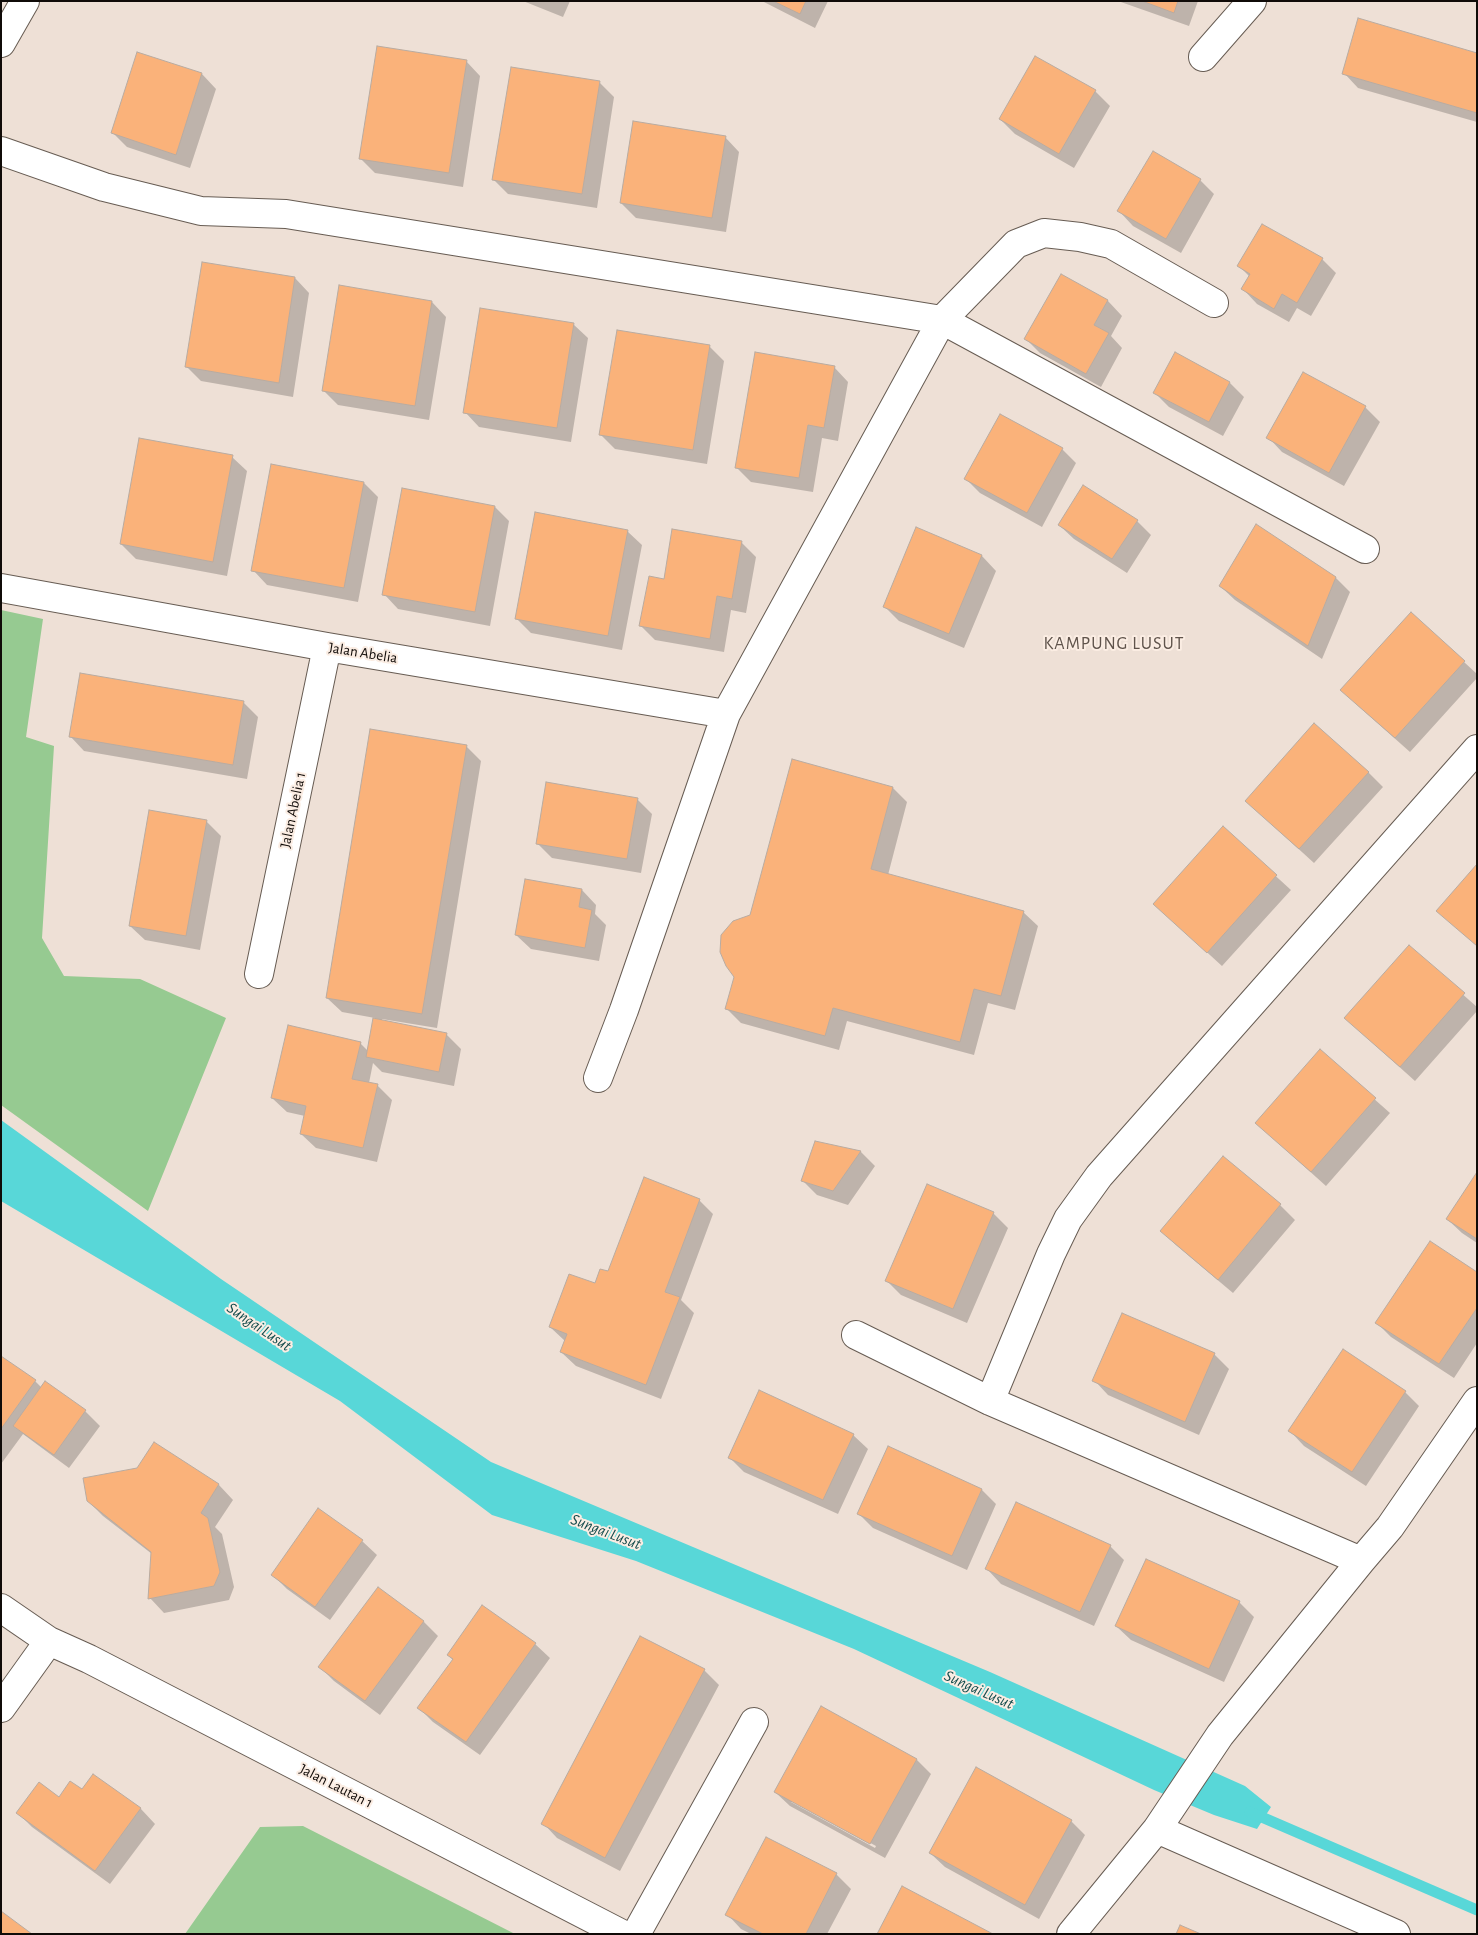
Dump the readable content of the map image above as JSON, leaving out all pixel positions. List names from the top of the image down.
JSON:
{
  "streets": {
    "street": ["Jalan Abelia", "Jalan Abelia 1", "Jalan Lautan 1"]
  },
  "crossings": [
    ["Jalan Abelia", "Jalan Abelia 1"]
  ],
  "districts": ["KAMPUNG LUSUT"],
  "water": ["Sungai Lusut"]
}
